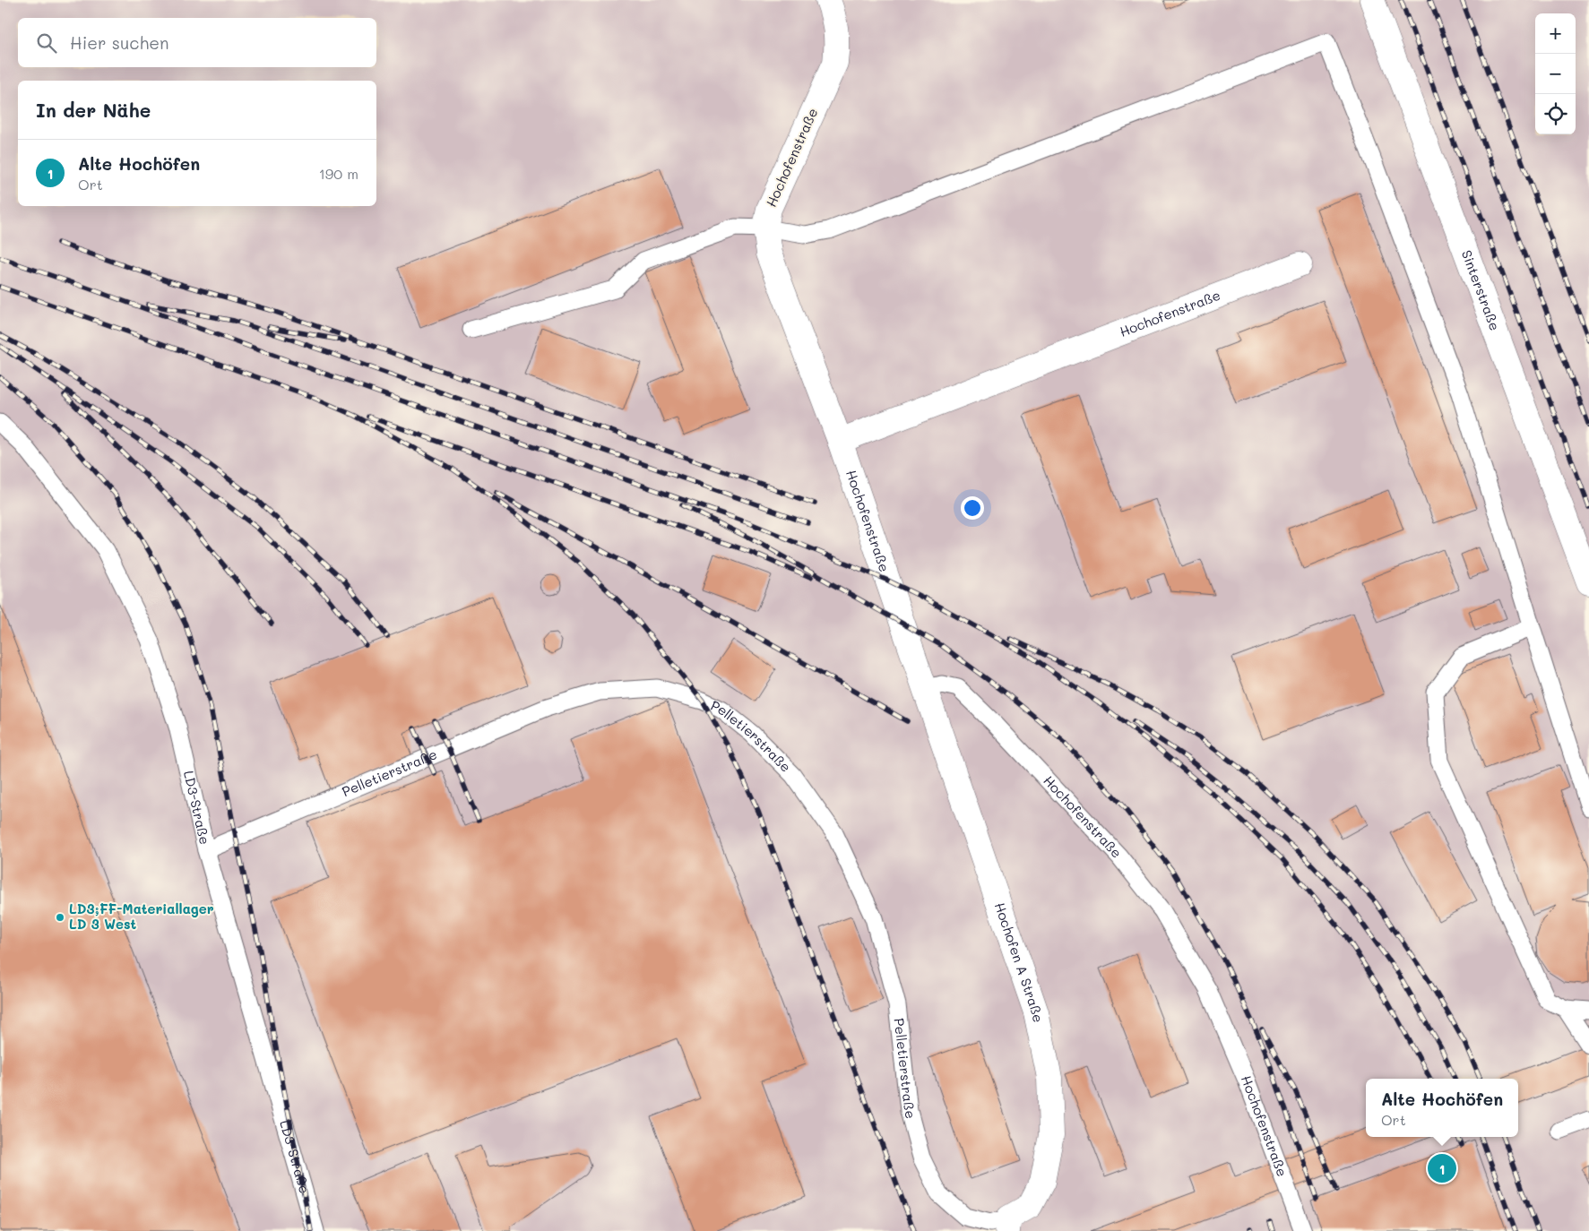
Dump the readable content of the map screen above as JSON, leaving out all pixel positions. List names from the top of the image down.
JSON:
{
  "streets": {
    "street": ["Hochofenstraße", "Sinterstraße", "Hochofen A Straße"],
    "lane": ["Pelletierstraße", "LD3-Straße"]
  },
  "crossings": [
    ["Hochofenstraße", "Hochofen A Straße"],
    ["Pelletierstraße", "LD3-Straße"],
    ["Pelletierstraße", "Hochofen A Straße"]
  ],
  "places": ["LD3;FF-Materiallager LD 3 West"],
  "page": {
    "map_buttons": ["+", "−"],
    "search": "Hier suchen",
    "heading": "In der Nähe",
    "list": [
      {
        "mark": "1",
        "name": "Alte Hochöfen",
        "note": "Ort",
        "value": "190 m"
      }
    ],
    "popup": ["Alte Hochöfen", "Ort"],
    "pins": "1"
  }
}
